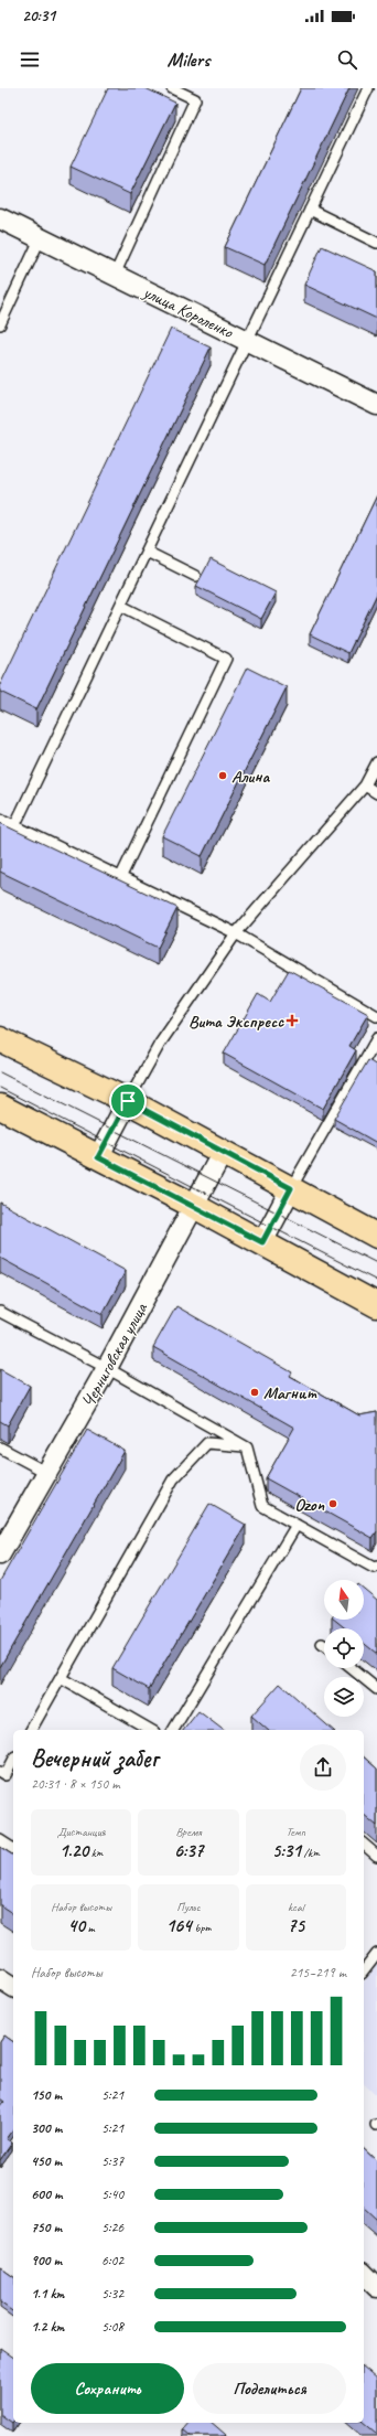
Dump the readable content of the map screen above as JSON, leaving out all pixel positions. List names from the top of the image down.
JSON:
{
  "streets": {
    "street": ["улица Короленко", "Черниговская улица"]
  },
  "places": {
    "other": ["Алина", "Магнит", "Ozon"],
    "health": ["Вита Экспресс"]
  },
  "north": "top",
  "page": {
    "status": "20:31",
    "header": "Milers",
    "heading": ["Вечерний забег", "20:31 · 8 × 150 m"],
    "stats": [
      ["Дистанция", "1.20 km"],
      ["Время", "6:37"],
      ["Темп", "5:31 /km"],
      ["Набор высоты", "40 m"],
      ["Пульс", "164 bpm"],
      ["kcal", "75"]
    ],
    "chart": ["Набор высоты", "215–219 m"],
    "list": [
      {
        "name": "150 m",
        "note": "5:21"
      },
      {
        "name": "300 m",
        "note": "5:21"
      },
      {
        "name": "450 m",
        "note": "5:37"
      },
      {
        "name": "600 m",
        "note": "5:40"
      },
      {
        "name": "750 m",
        "note": "5:26"
      },
      {
        "name": "900 m",
        "note": "6:02"
      },
      {
        "name": "1.1 km",
        "note": "5:32"
      },
      {
        "name": "1.2 km",
        "note": "5:08"
      }
    ],
    "buttons": ["Сохранить", "Поделиться"]
  }
}
